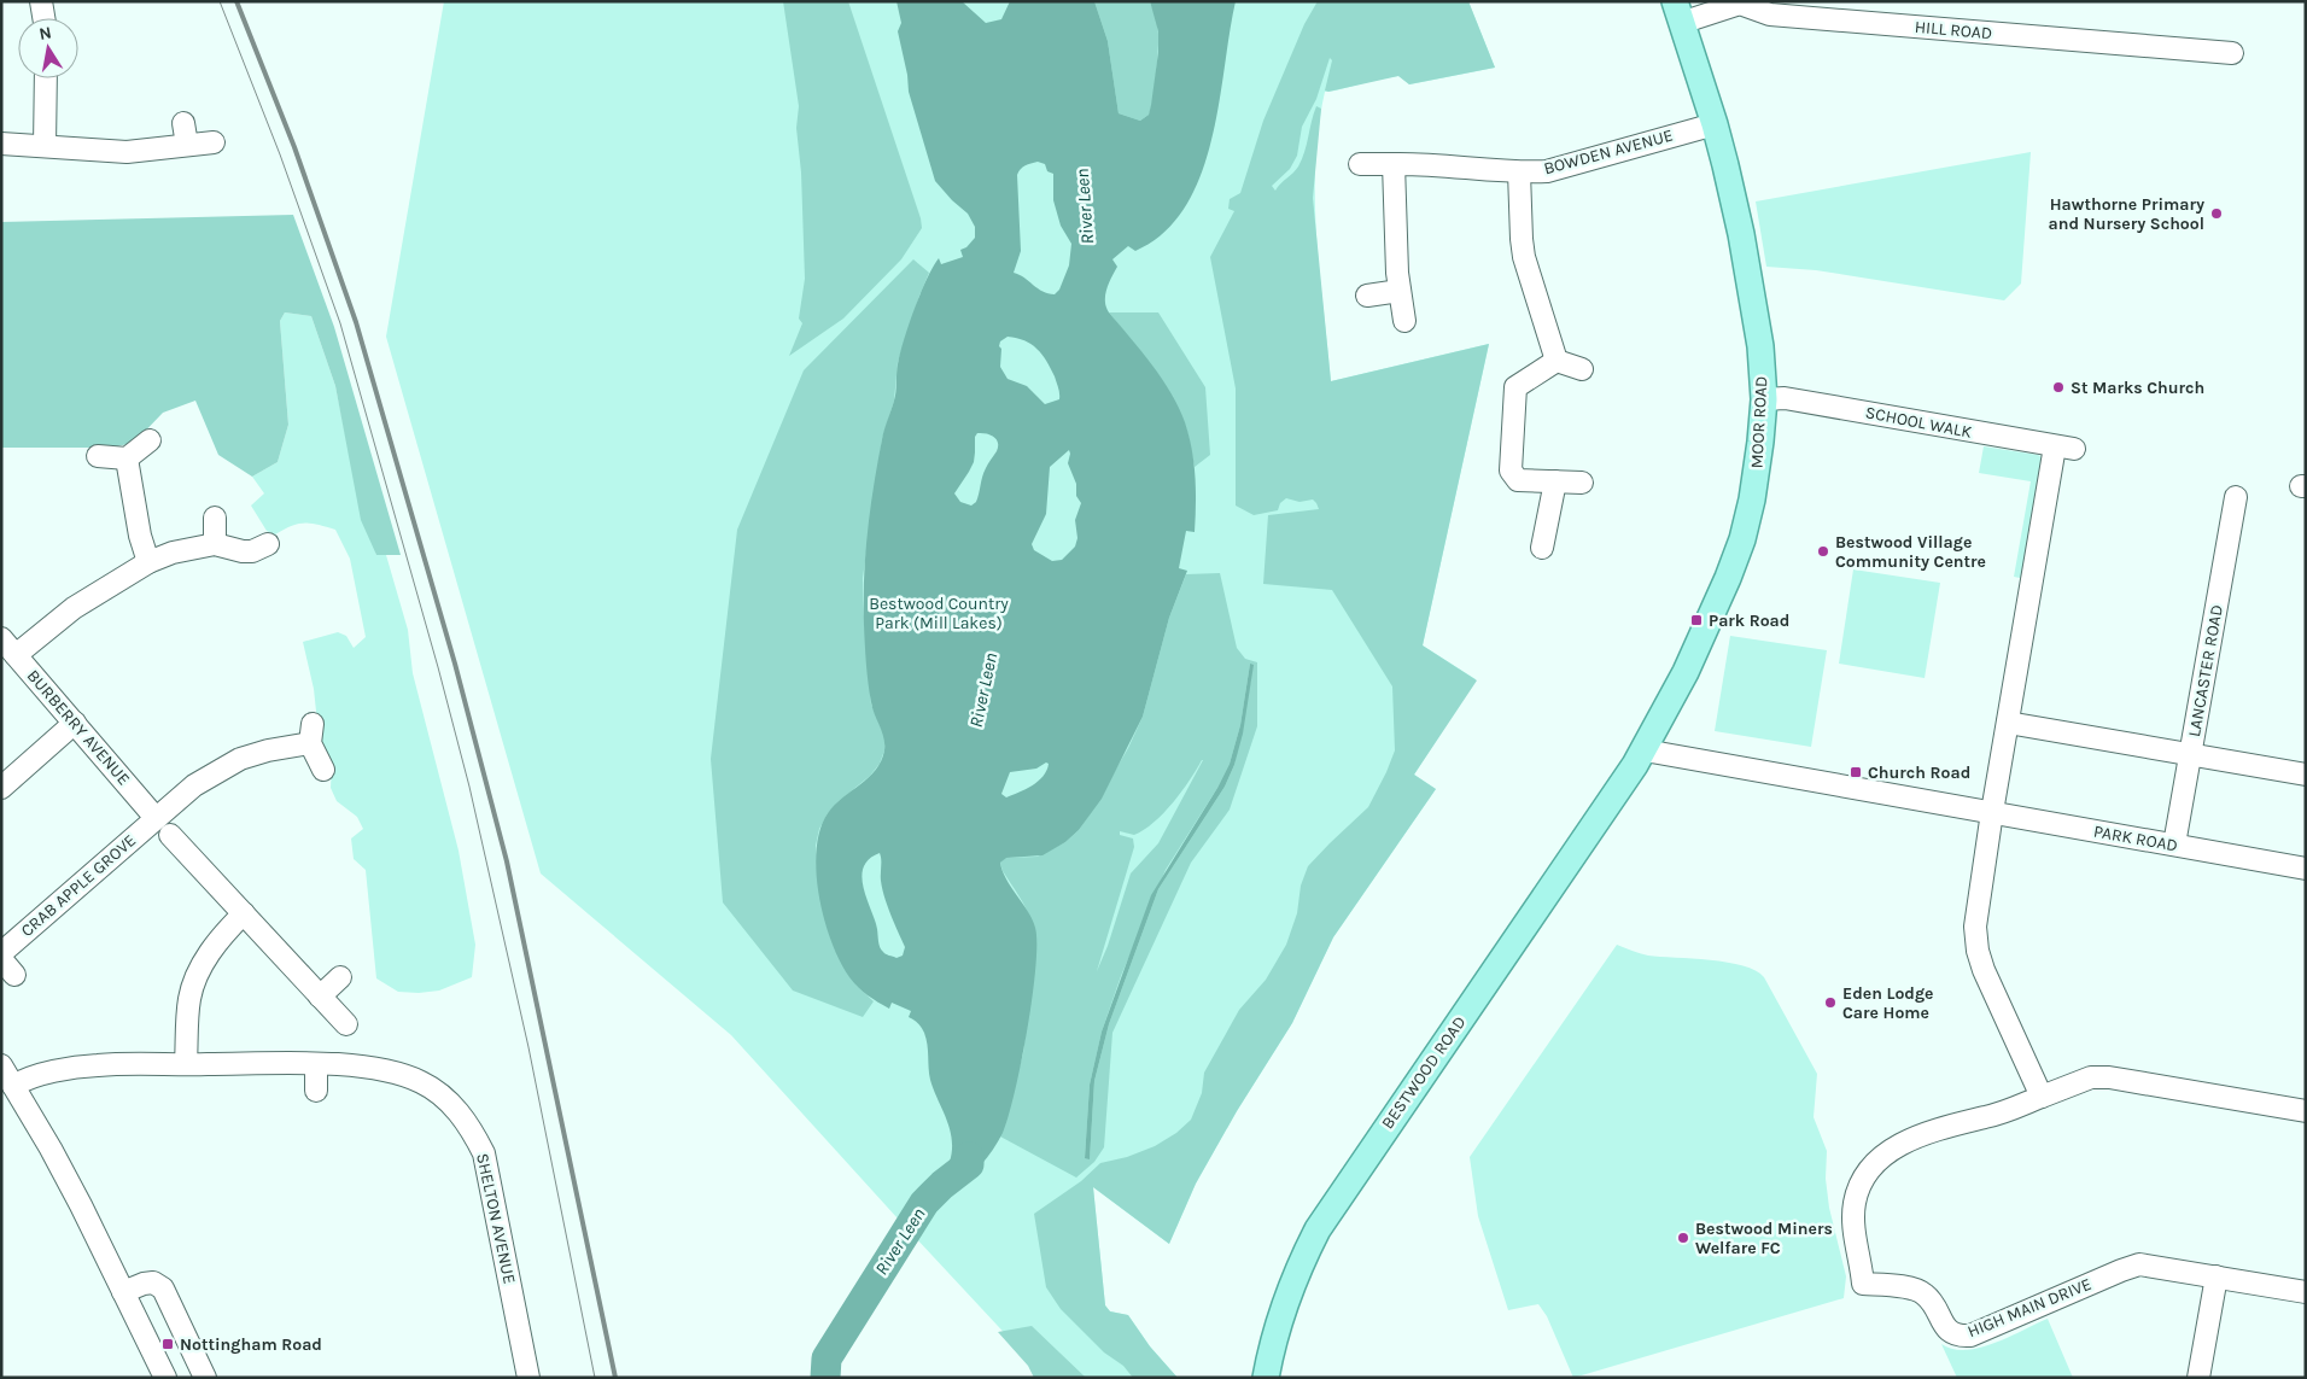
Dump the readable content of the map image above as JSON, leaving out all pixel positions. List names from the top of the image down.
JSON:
{
  "streets": {
    "main road": ["MOOR ROAD", "BESTWOOD ROAD"],
    "street": [
      "HILL ROAD",
      "BOWDEN AVENUE",
      "SCHOOL WALK",
      "LANCASTER ROAD",
      "BURBERRY AVENUE",
      "PARK ROAD",
      "CRAB APPLE GROVE",
      "SHELTON AVENUE",
      "HIGH MAIN DRIVE"
    ]
  },
  "crossings": [
    ["HILL ROAD", "MOOR ROAD"],
    ["BOWDEN AVENUE", "MOOR ROAD"],
    ["MOOR ROAD", "SCHOOL WALK"],
    ["MOOR ROAD", "PARK ROAD"],
    ["MOOR ROAD", "BESTWOOD ROAD"],
    ["LANCASTER ROAD", "PARK ROAD"],
    ["BURBERRY AVENUE", "CRAB APPLE GROVE"]
  ],
  "water": ["River Leen"],
  "parks": ["Bestwood Country Park (Mill Lakes)"],
  "places": {
    "other": [
      "Hawthorne Primary and Nursery School",
      "St Marks Church",
      "Bestwood Village Community Centre",
      "Eden Lodge Care Home",
      "Bestwood Miners Welfare FC"
    ],
    "transit": ["Park Road", "Church Road", "Nottingham Road"]
  },
  "north": "top"
}
